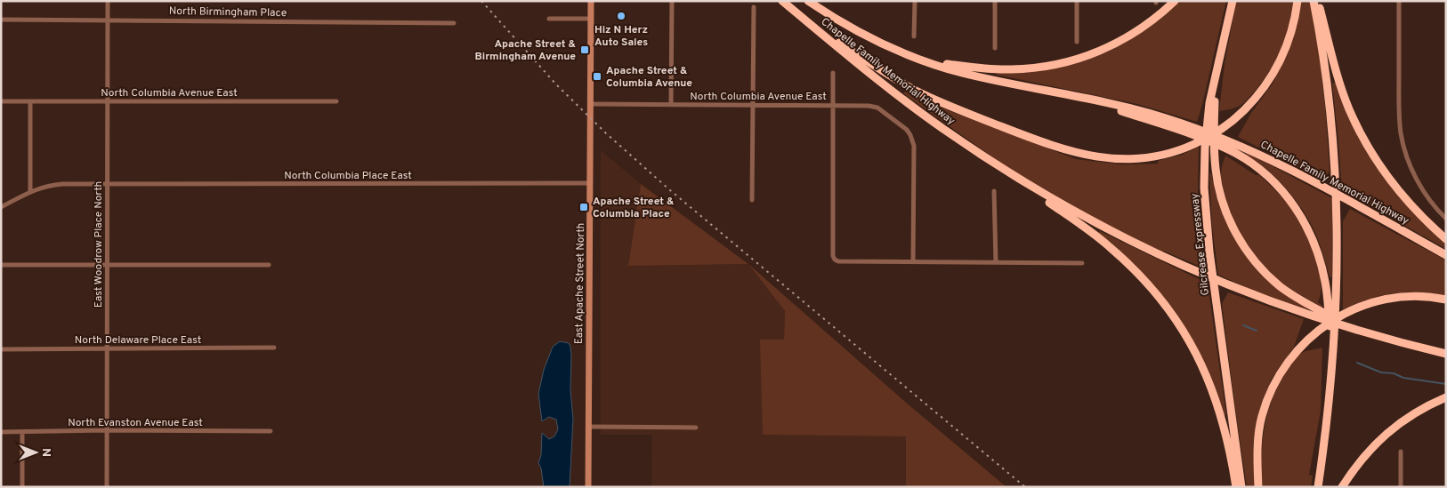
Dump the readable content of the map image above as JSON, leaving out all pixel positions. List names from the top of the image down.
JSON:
{
  "streets": {
    "highway": ["Chapelle Family Memorial Highway", "Gilcrease Expressway"],
    "main road": ["East Apache Street North"],
    "street": [
      "North Birmingham Place",
      "North Columbia Avenue East",
      "North Columbia Place East",
      "East Woodrow Place North",
      "North Delaware Place East",
      "North Evanston Avenue East"
    ]
  },
  "crossings": [
    ["North Birmingham Place", "East Woodrow Place North"],
    ["North Columbia Avenue East", "East Woodrow Place North"],
    ["North Columbia Avenue East", "East Apache Street North"],
    ["North Columbia Place East", "East Woodrow Place North"],
    ["North Columbia Place East", "East Apache Street North"],
    ["East Woodrow Place North", "North Delaware Place East"],
    ["East Woodrow Place North", "North Evanston Avenue East"]
  ],
  "places": {
    "other": ["Hiz N Herz Auto Sales"],
    "transit": ["Apache Street & Birmingham Avenue", "Apache Street & Columbia Avenue", "Apache Street & Columbia Place"]
  },
  "north": "right"
}
